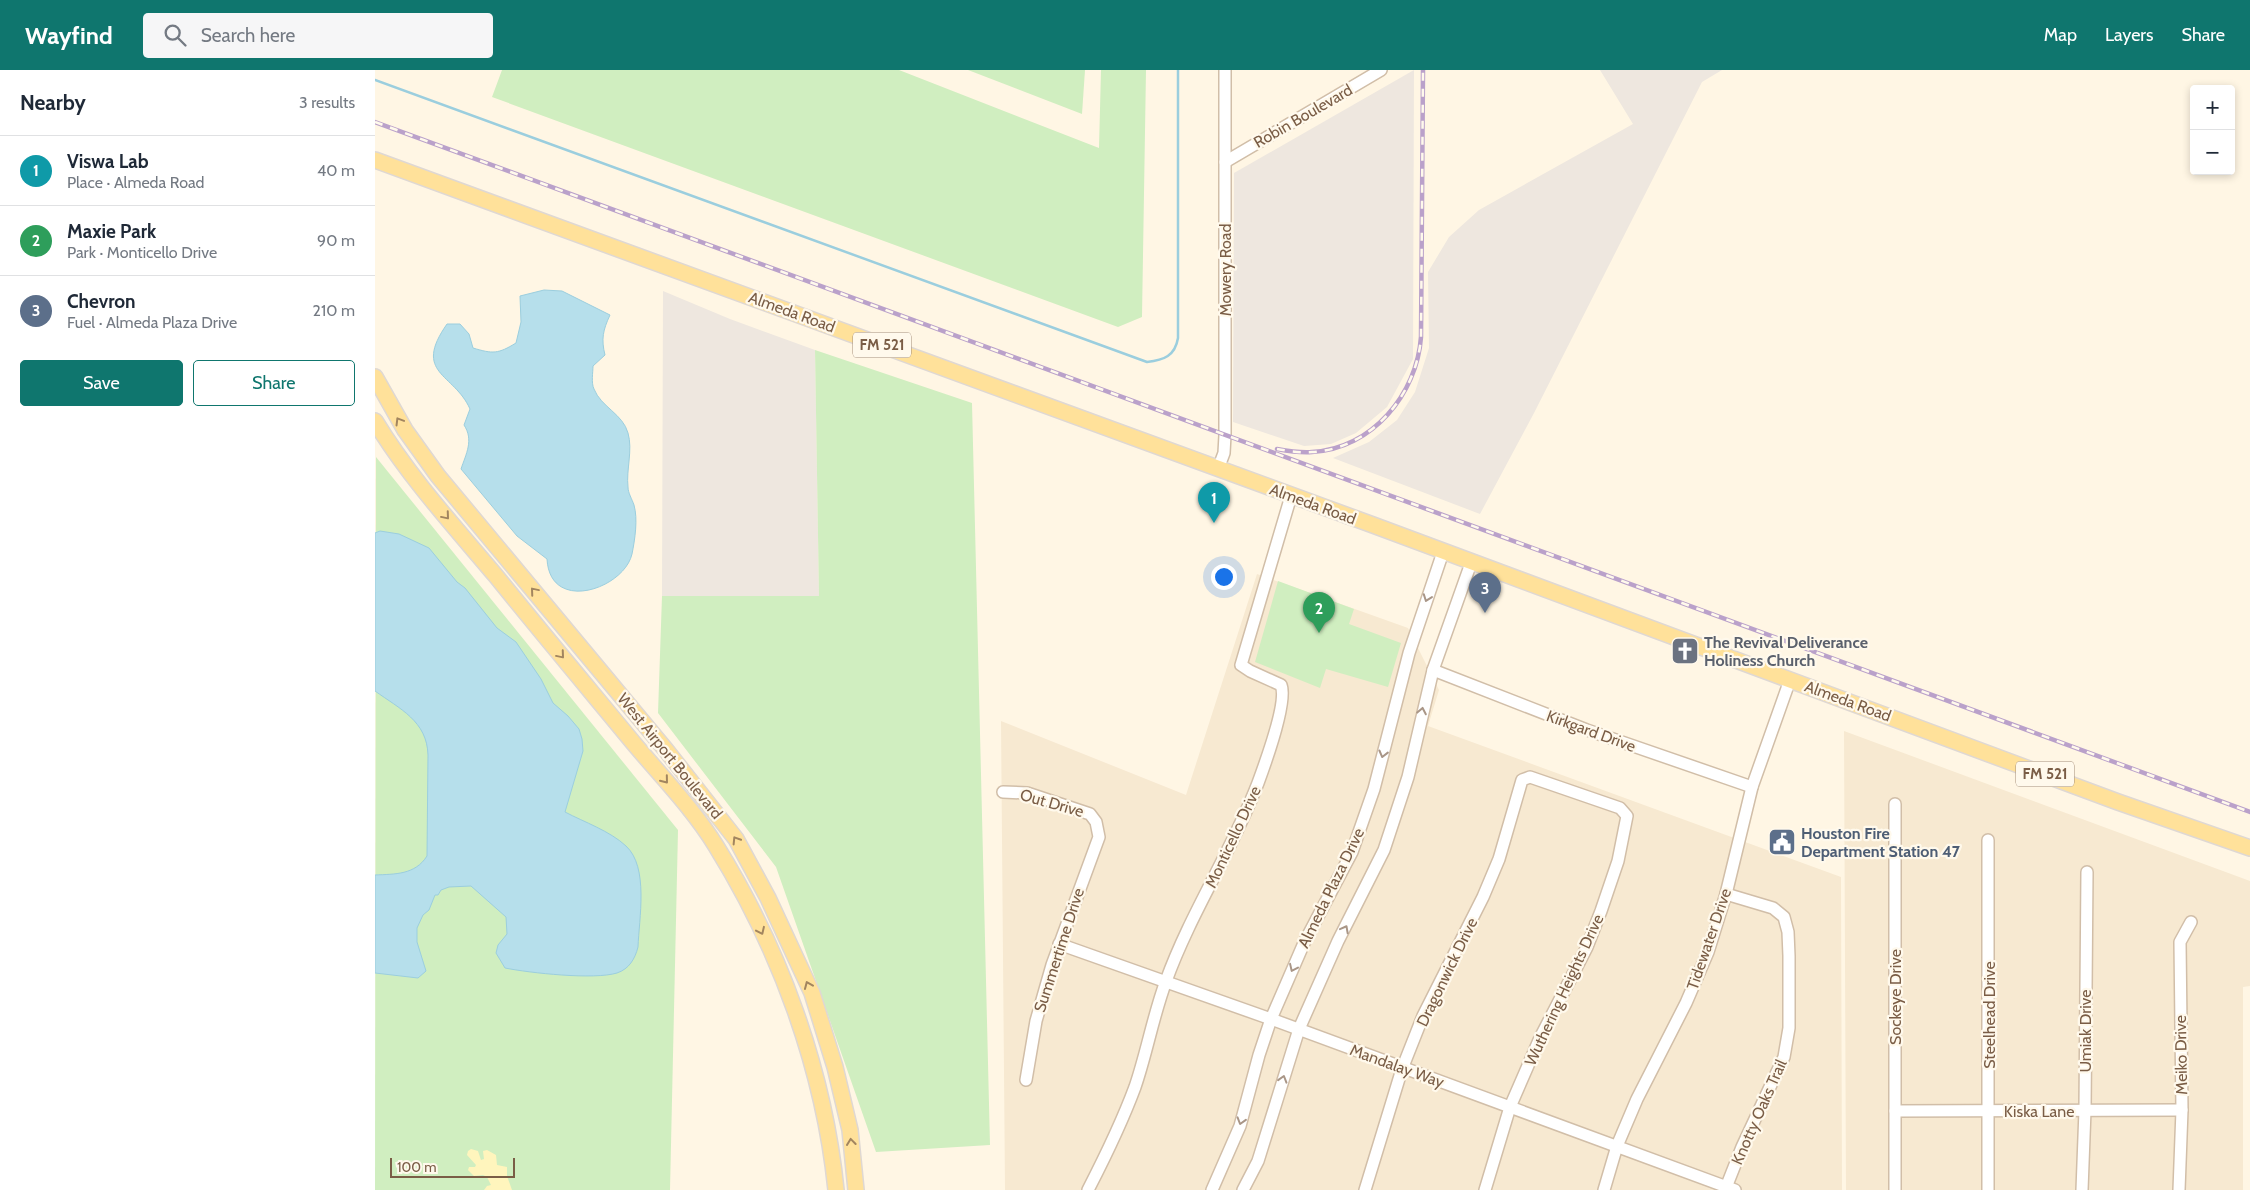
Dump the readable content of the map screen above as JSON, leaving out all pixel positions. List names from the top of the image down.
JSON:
{
  "streets": {
    "main road": ["Almeda Road", "FM 521", "West Airport Boulevard"],
    "street": [
      "Robin Boulevard",
      "Mowery Road",
      "Kirkgard Drive",
      "Out Drive",
      "Monticello Drive",
      "Almeda Plaza Drive",
      "Tidewater Drive",
      "Summertime Drive",
      "Dragonwick Drive",
      "Wuthering Heights Drive",
      "Sockeye Drive",
      "Steelhead Drive",
      "Umiak Drive",
      "Meiko Drive",
      "Mandalay Way",
      "Kiska Lane",
      "Knotty Oaks Trail"
    ]
  },
  "crossings": [
    ["Robin Boulevard", "Mowery Road"],
    ["Mowery Road", "Almeda Road"],
    ["Almeda Road", "Monticello Drive"],
    ["Almeda Road", "Almeda Plaza Drive"],
    ["Almeda Road", "Tidewater Drive"],
    ["Kirkgard Drive", "Almeda Plaza Drive"],
    ["Kirkgard Drive", "Tidewater Drive"],
    ["Out Drive", "Summertime Drive"],
    ["Monticello Drive", "Mandalay Way"],
    ["Almeda Plaza Drive", "Mandalay Way"],
    ["Tidewater Drive", "Mandalay Way"],
    ["Tidewater Drive", "Knotty Oaks Trail"],
    ["Summertime Drive", "Mandalay Way"],
    ["Dragonwick Drive", "Wuthering Heights Drive"],
    ["Dragonwick Drive", "Mandalay Way"],
    ["Wuthering Heights Drive", "Mandalay Way"],
    ["Sockeye Drive", "Kiska Lane"],
    ["Steelhead Drive", "Kiska Lane"],
    ["Umiak Drive", "Kiska Lane"],
    ["Meiko Drive", "Kiska Lane"],
    ["Mandalay Way", "Knotty Oaks Trail"]
  ],
  "places": {
    "church": ["The Revival Deliverance Holiness Church"],
    "public building": ["Houston Fire Department Station 47"]
  },
  "scale_bar": "100 m",
  "page": {
    "header": "Wayfind",
    "search": "Search here",
    "nav": ["Map", "Layers", "Share"],
    "heading": ["Nearby", "3 results"],
    "map_buttons": ["+", "−"],
    "list": [
      {
        "mark": "1",
        "name": "Viswa Lab",
        "note": "Place · Almeda Road",
        "value": "40 m"
      },
      {
        "mark": "2",
        "name": "Maxie Park",
        "note": "Park · Monticello Drive",
        "value": "90 m"
      },
      {
        "mark": "3",
        "name": "Chevron",
        "note": "Fuel · Almeda Plaza Drive",
        "value": "210 m"
      }
    ],
    "buttons": ["Save", "Share"],
    "pins": ["1", "3", "2"],
    "scale": "100 m"
  }
}
